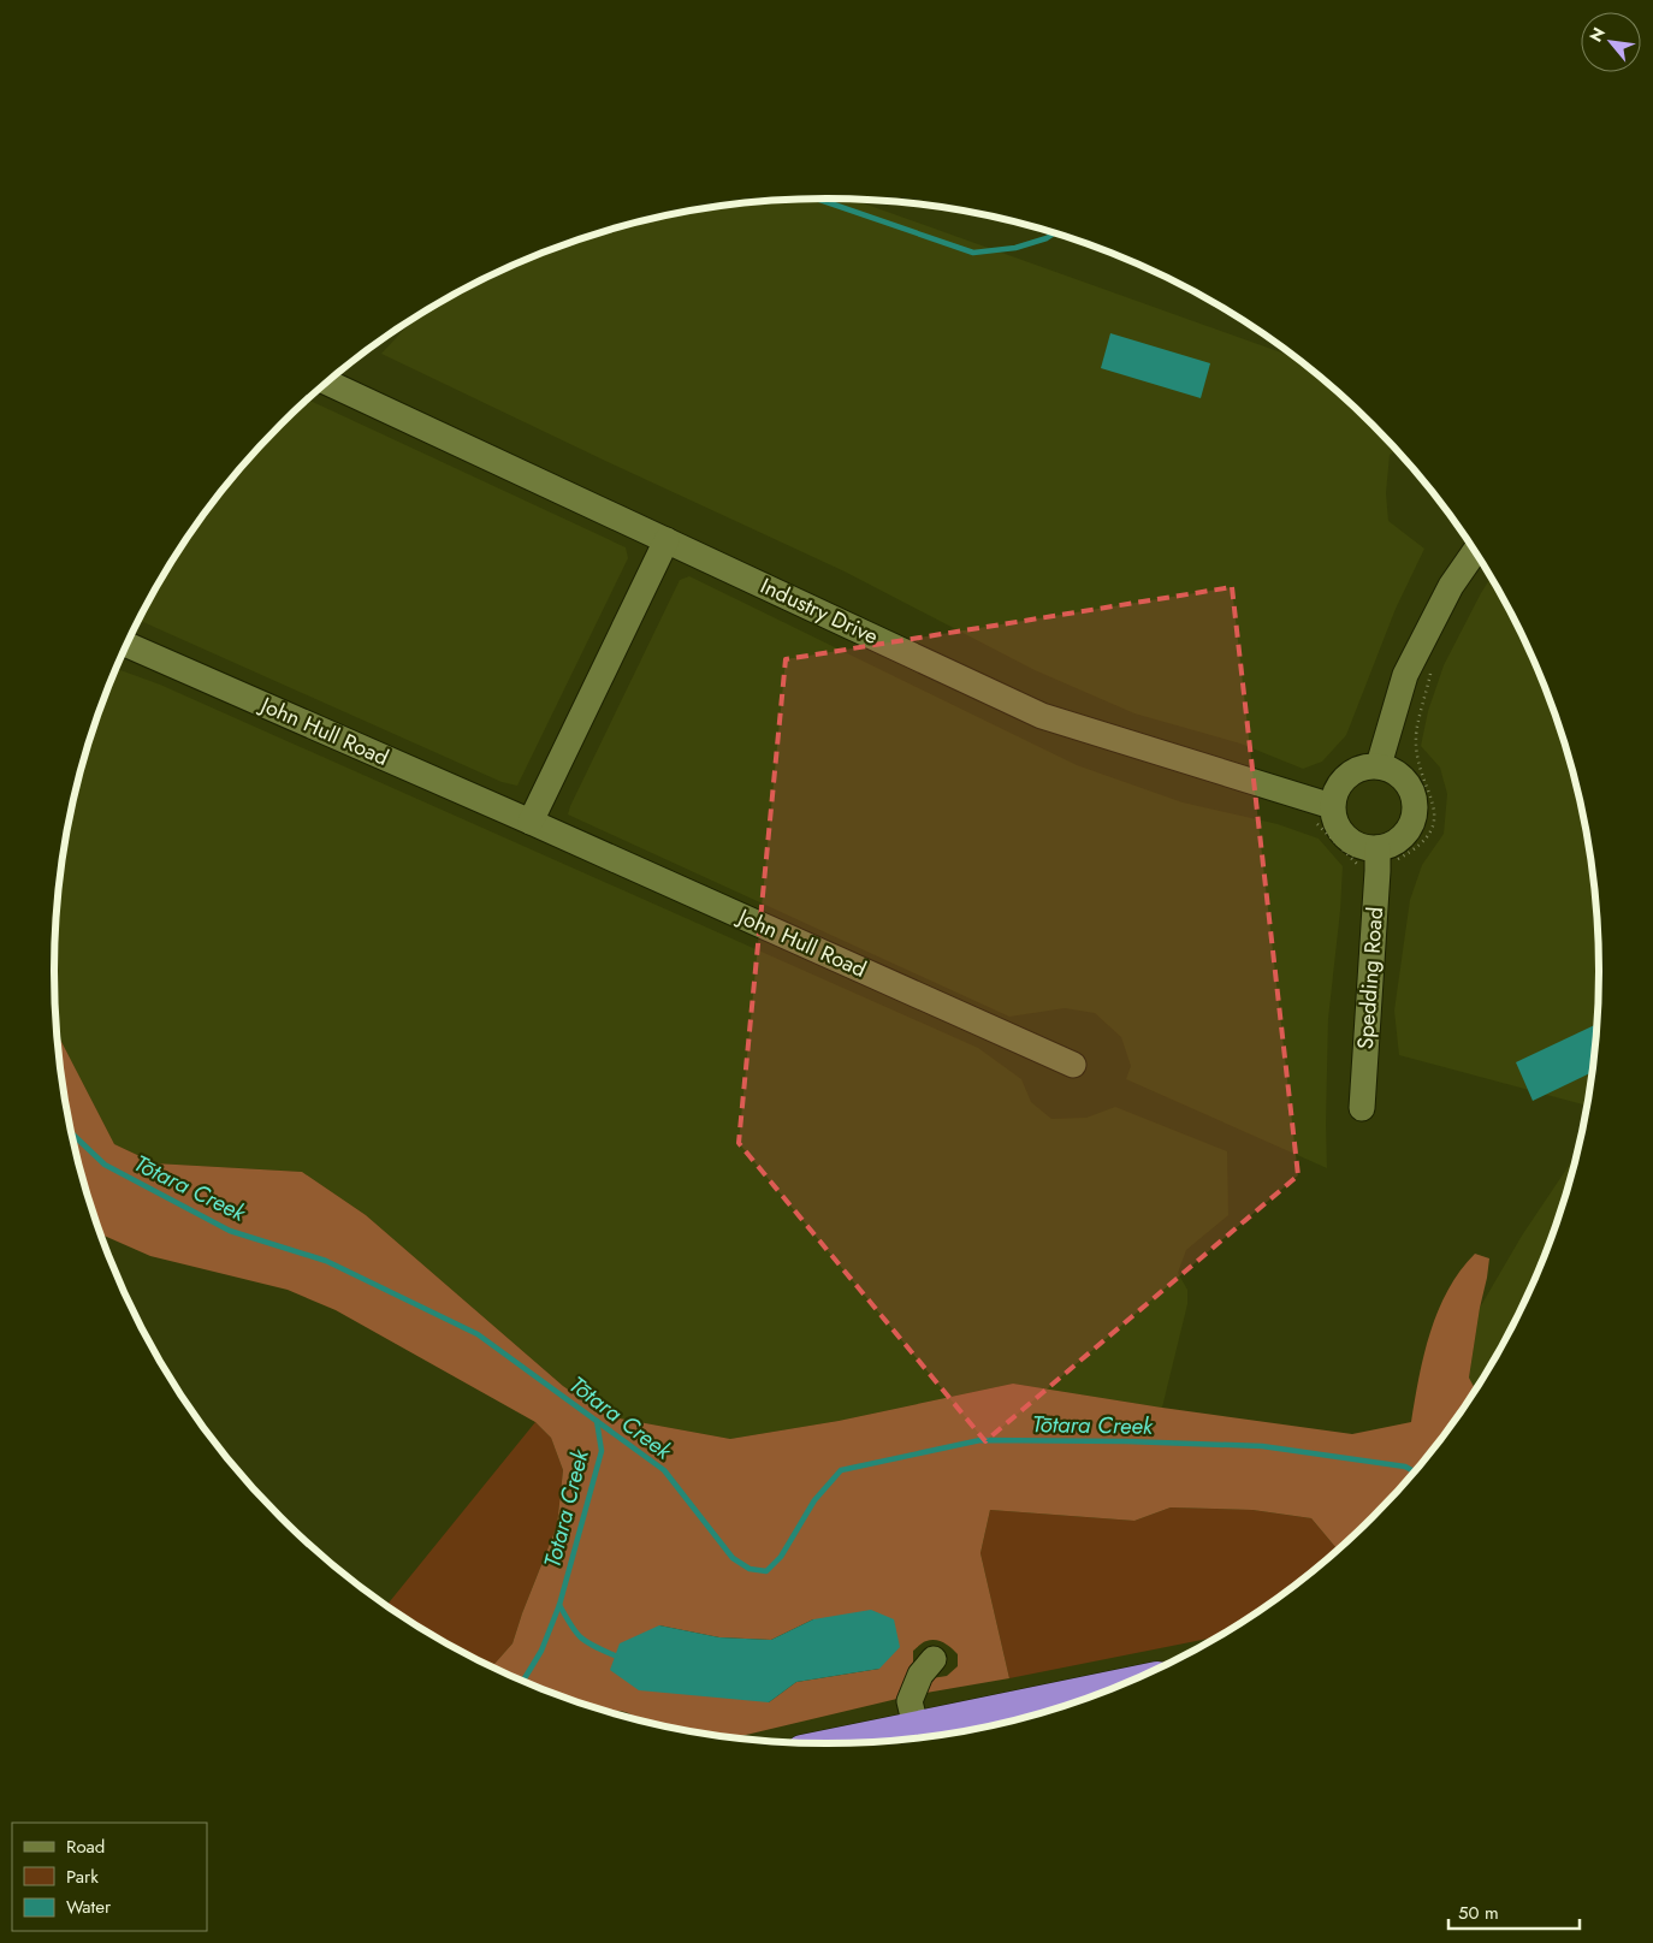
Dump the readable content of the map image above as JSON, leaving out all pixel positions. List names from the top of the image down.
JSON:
{
  "streets": {
    "street": ["Industry Drive", "John Hull Road", "Spedding Road"]
  },
  "crossings": [
    ["Industry Drive", "Spedding Road"]
  ],
  "water": ["Tōtara Creek", "Totara Creek"],
  "legend": ["Road", "Park", "Water"],
  "scale_bar": "50 m",
  "north": "top left"
}
